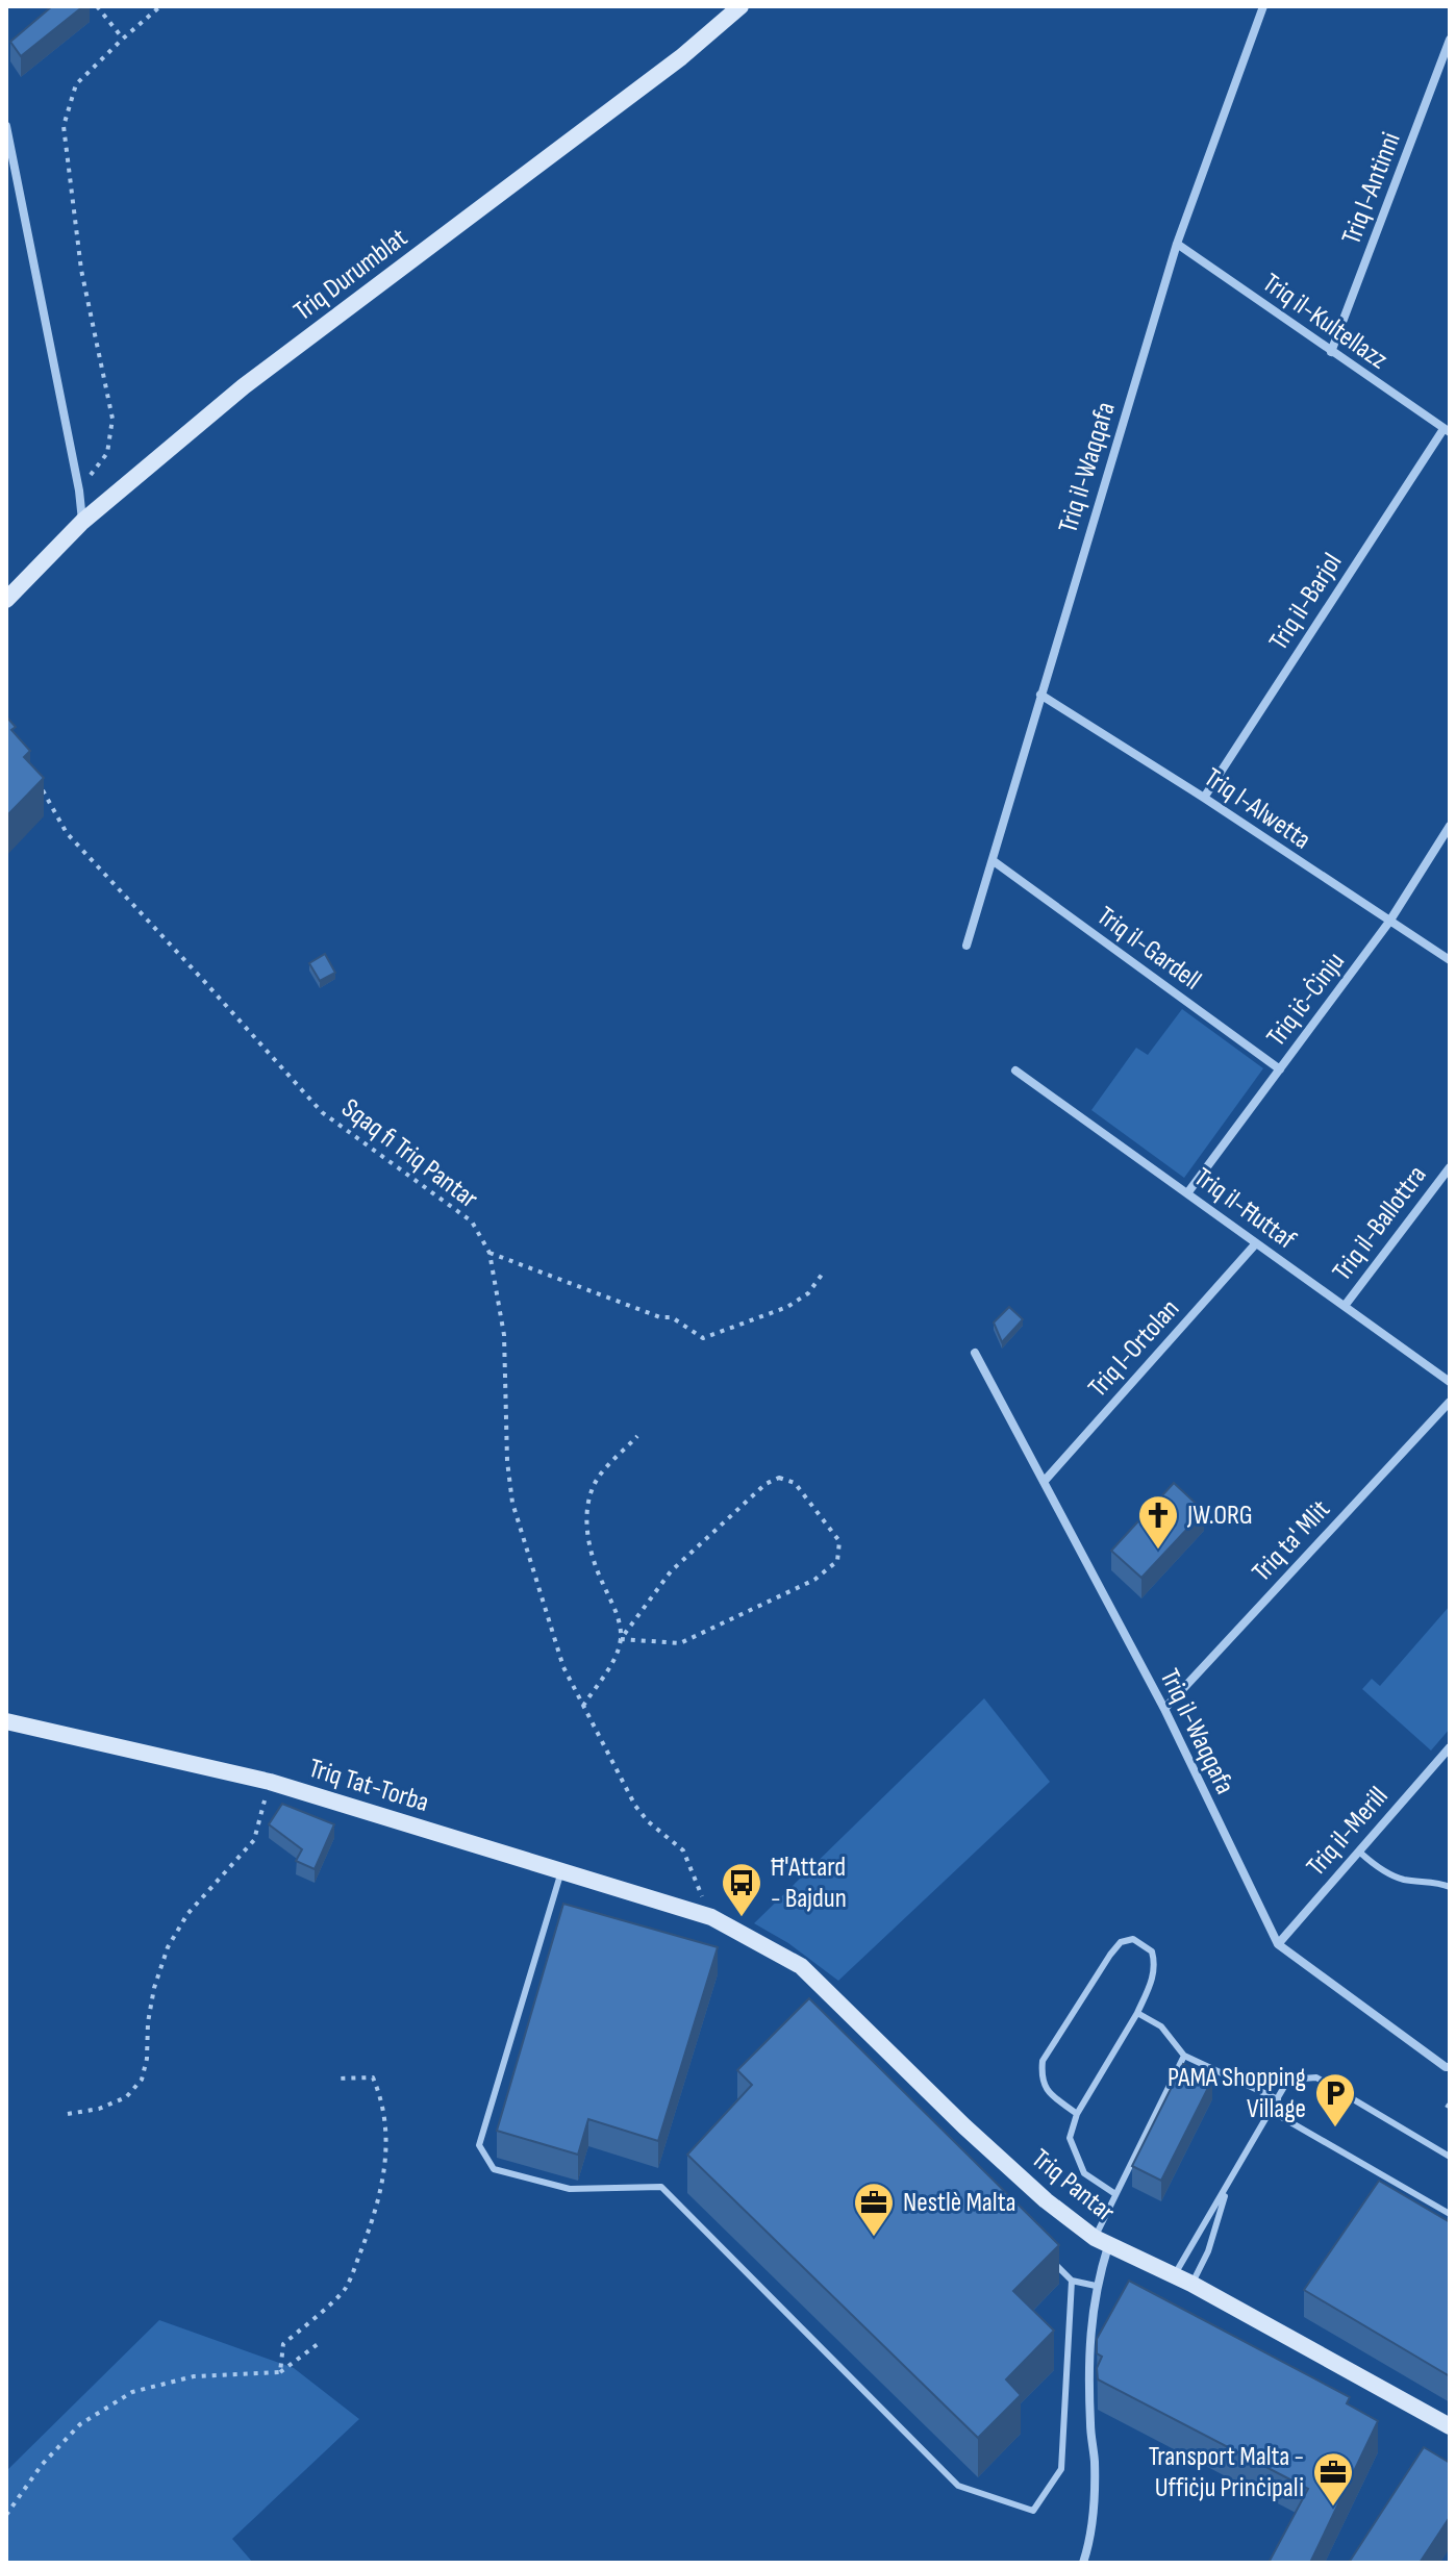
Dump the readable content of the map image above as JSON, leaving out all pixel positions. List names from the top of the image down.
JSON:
{
  "streets": {
    "main road": ["Triq Durumblat", "Triq Tat-Torba", "Triq Pantar"],
    "street": [
      "Triq l-Antinni",
      "Triq il-Kultellazz",
      "Triq il-Waqqafa",
      "Triq il-Barjol",
      "Triq l-Alwetta",
      "Triq il-Gardell",
      "Triq iċ-Ċinju",
      "Triq il-Ħuttaf",
      "Triq il-Ballottra",
      "Triq l-Ortolan",
      "Triq ta' Mlit",
      "Triq il-Merill"
    ],
    "path": ["Sqaq fi Triq Pantar"]
  },
  "crossings": [
    ["Triq l-Antinni", "Triq il-Kultellazz"],
    ["Triq il-Kultellazz", "Triq il-Waqqafa"],
    ["Triq il-Kultellazz", "Triq il-Barjol"],
    ["Triq il-Waqqafa", "Triq l-Alwetta"],
    ["Triq il-Waqqafa", "Triq il-Gardell"],
    ["Triq il-Waqqafa", "Triq l-Ortolan"],
    ["Triq il-Waqqafa", "Triq ta' Mlit"],
    ["Triq il-Waqqafa", "Triq il-Merill"],
    ["Triq il-Barjol", "Triq l-Alwetta"],
    ["Triq l-Alwetta", "Triq iċ-Ċinju"],
    ["Triq il-Gardell", "Triq iċ-Ċinju"],
    ["Triq iċ-Ċinju", "Triq il-Ħuttaf"],
    ["Sqaq fi Triq Pantar", "Triq Tat-Torba"],
    ["Sqaq fi Triq Pantar", "Triq Pantar"],
    ["Triq il-Ħuttaf", "Triq il-Ballottra"],
    ["Triq il-Ħuttaf", "Triq l-Ortolan"],
    ["Triq Tat-Torba", "Triq Pantar"]
  ],
  "places": {
    "church": ["JW.ORG"],
    "bus stop": ["Ħ'Attard - Bajdun"],
    "parking": ["PAMA Shopping Village"],
    "office": ["Nestlè Malta", "Transport Malta - Uffiċju Prinċipali"]
  }
}
